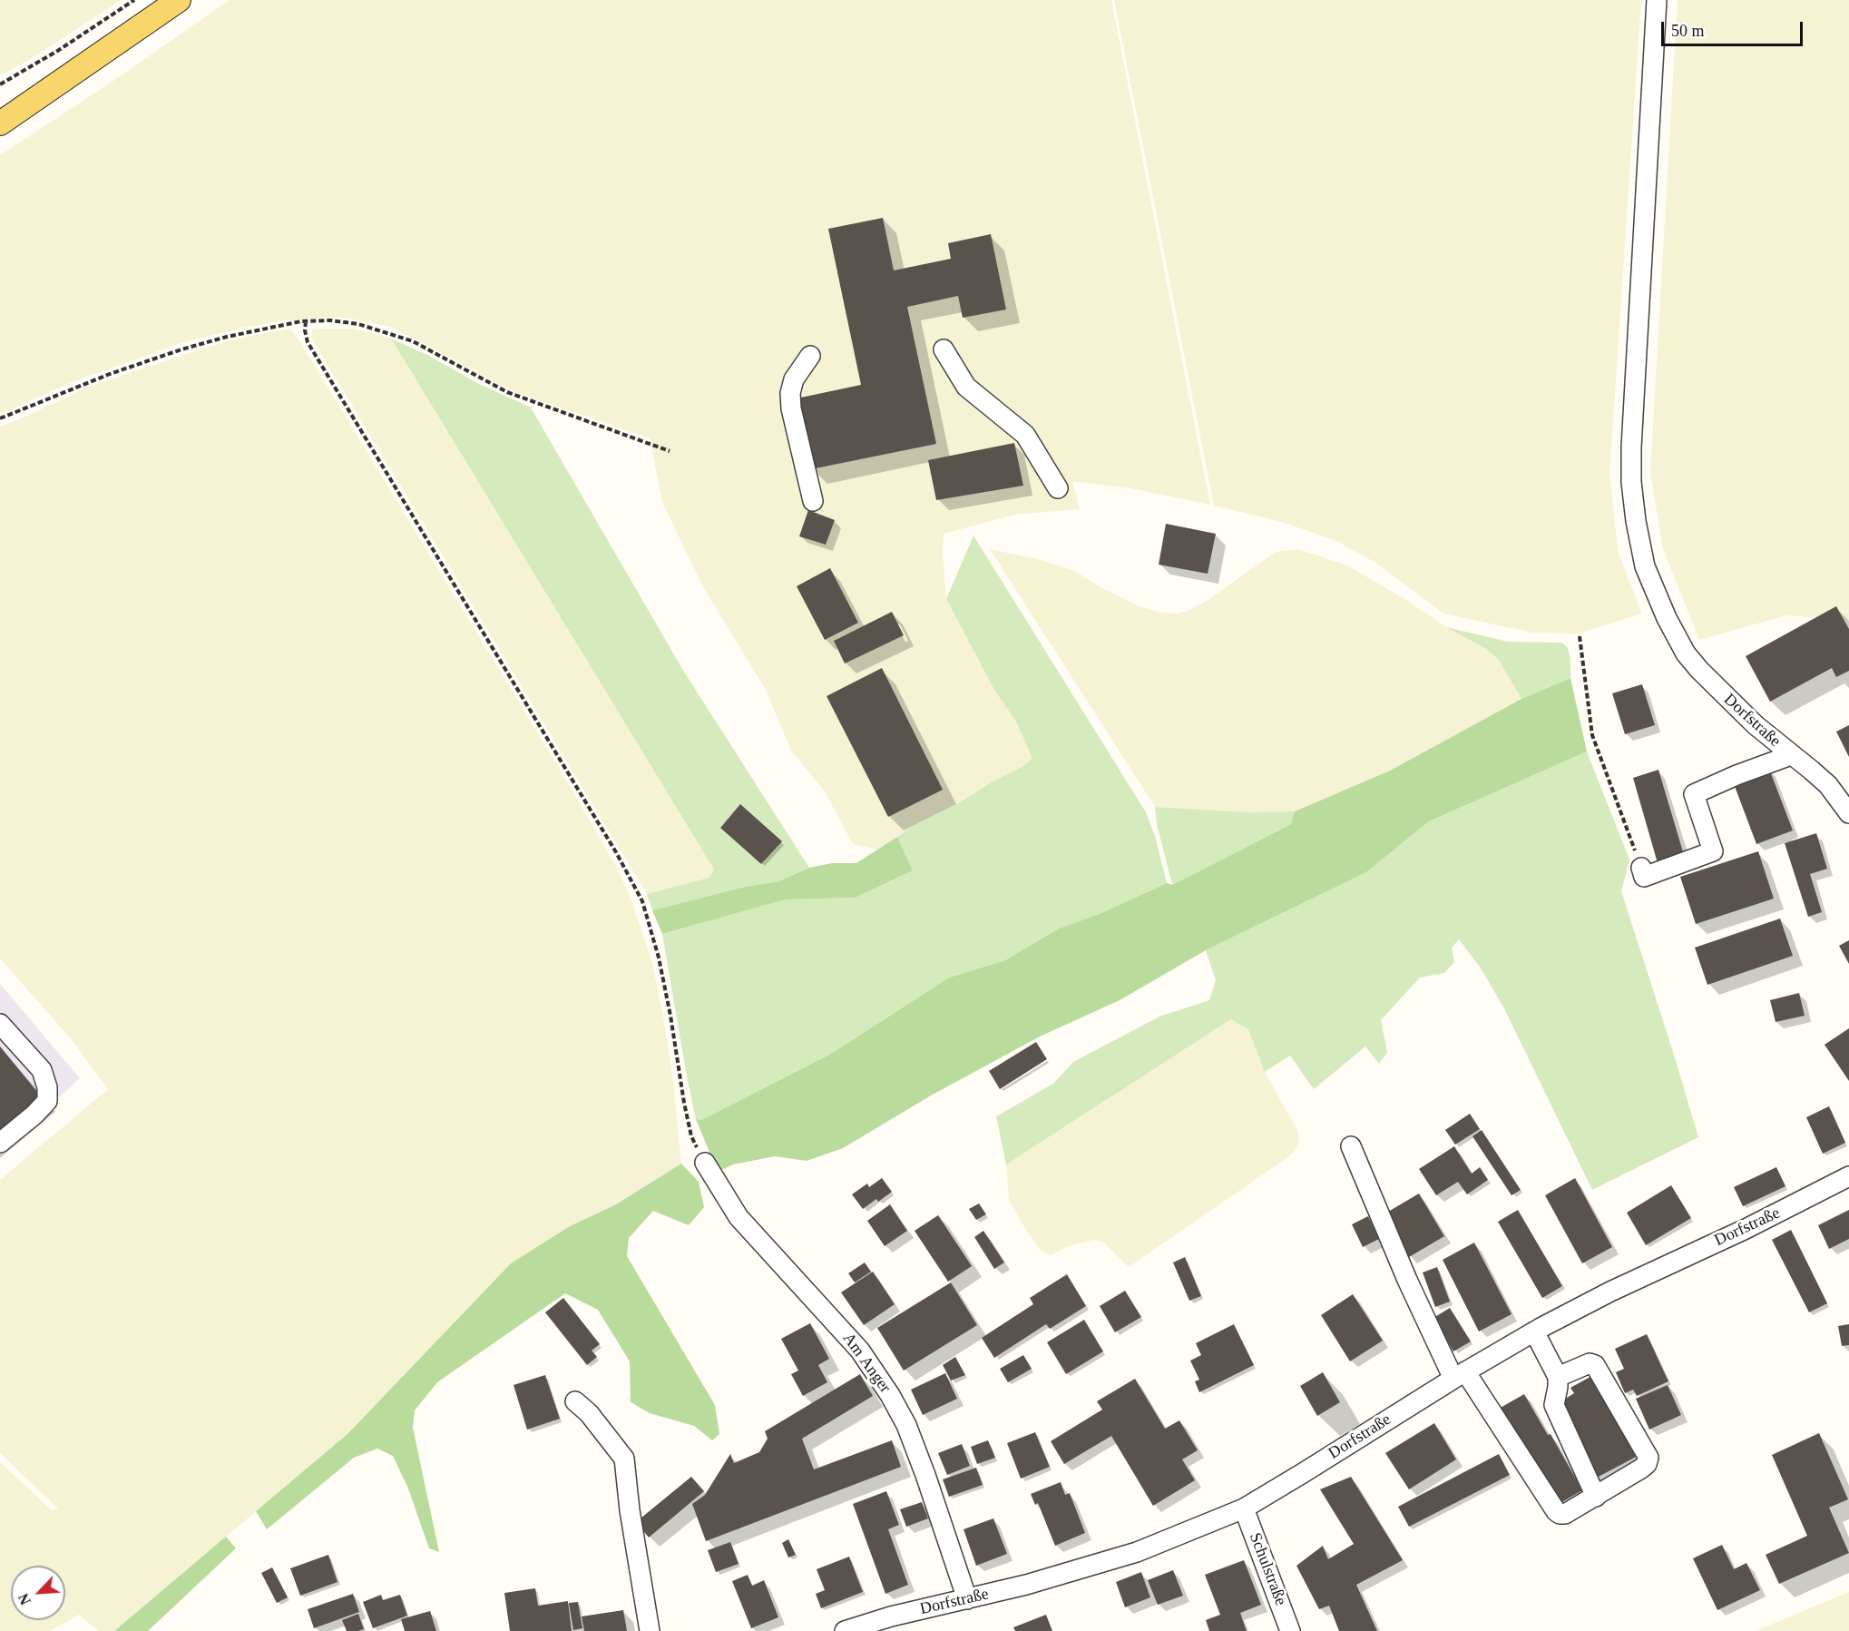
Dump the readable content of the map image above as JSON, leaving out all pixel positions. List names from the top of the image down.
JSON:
{
  "streets": {
    "street": ["Dorfstraße", "Am Anger", "Schulstraße"]
  },
  "crossings": [
    ["Dorfstraße", "Am Anger"],
    ["Dorfstraße", "Schulstraße"]
  ],
  "scale_bar": "50 m",
  "north": "bottom left"
}
